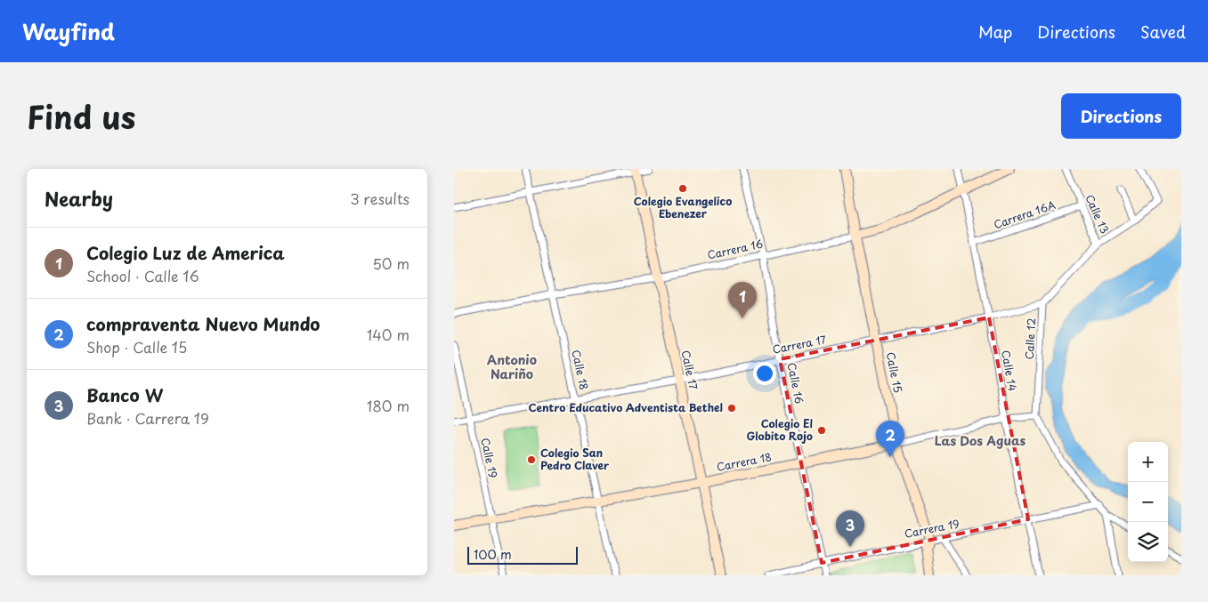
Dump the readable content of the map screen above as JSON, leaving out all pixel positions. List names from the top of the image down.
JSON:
{
  "streets": {
    "street": [
      "Calle 13",
      "Carrera 16A",
      "Carrera 16",
      "Calle 12",
      "Carrera 17",
      "Calle 18",
      "Calle 17",
      "Calle 14",
      "Calle 15",
      "Calle 16",
      "Calle 19",
      "Carrera 18",
      "Carrera 19"
    ]
  },
  "crossings": [
    ["Calle 13", "Carrera 16A"],
    ["Calle 13", "Calle 12"],
    ["Carrera 16A", "Calle 14"],
    ["Carrera 16", "Calle 18"],
    ["Carrera 16", "Calle 17"],
    ["Carrera 16", "Calle 14"],
    ["Carrera 16", "Calle 15"],
    ["Carrera 16", "Calle 16"],
    ["Calle 12", "Carrera 17"],
    ["Calle 12", "Carrera 18"],
    ["Carrera 17", "Calle 18"],
    ["Carrera 17", "Calle 17"],
    ["Carrera 17", "Calle 14"],
    ["Carrera 17", "Calle 15"],
    ["Carrera 17", "Calle 16"],
    ["Carrera 17", "Calle 19"],
    ["Calle 18", "Carrera 18"],
    ["Calle 17", "Carrera 18"],
    ["Calle 14", "Carrera 18"],
    ["Calle 14", "Carrera 19"],
    ["Calle 15", "Carrera 18"],
    ["Calle 15", "Carrera 19"],
    ["Calle 16", "Carrera 18"],
    ["Calle 16", "Carrera 19"],
    ["Calle 19", "Carrera 18"]
  ],
  "districts": ["Antonio Nariño", "Las Dos Aguas"],
  "places": [
    "Colegio Evangelico Ebenezer",
    "Centro Educativo Adventista Bethel",
    "Colegio El Globito Rojo",
    "Colegio San Pedro Claver"
  ],
  "scale_bar": "100 m",
  "page": {
    "header": "Wayfind",
    "nav": ["Map", "Directions", "Saved"],
    "title": "Find us",
    "buttons": "Directions",
    "heading": ["Nearby", "3 results"],
    "list": [
      {
        "mark": "1",
        "name": "Colegio Luz de America",
        "note": "School · Calle 16",
        "value": "50 m"
      },
      {
        "mark": "2",
        "name": "compraventa Nuevo Mundo",
        "note": "Shop · Calle 15",
        "value": "140 m"
      },
      {
        "mark": "3",
        "name": "Banco W",
        "note": "Bank · Carrera 19",
        "value": "180 m"
      }
    ],
    "pins": ["1", "2", "3"],
    "map_buttons": ["+", "−"],
    "scale": "100 m"
  }
}
